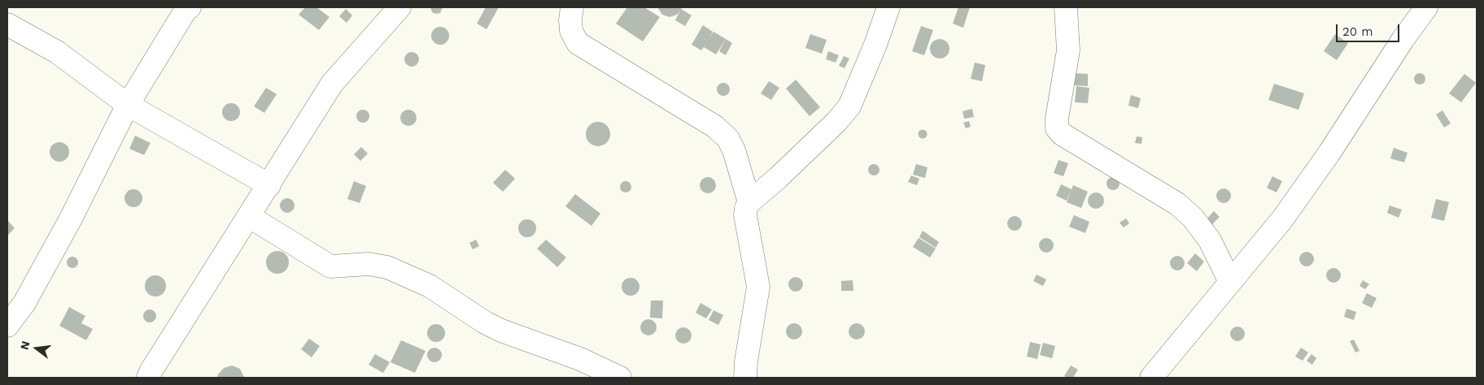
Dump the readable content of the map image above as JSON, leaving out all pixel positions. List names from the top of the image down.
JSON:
{
  "scale_bar": "20 m",
  "north": "left"
}
